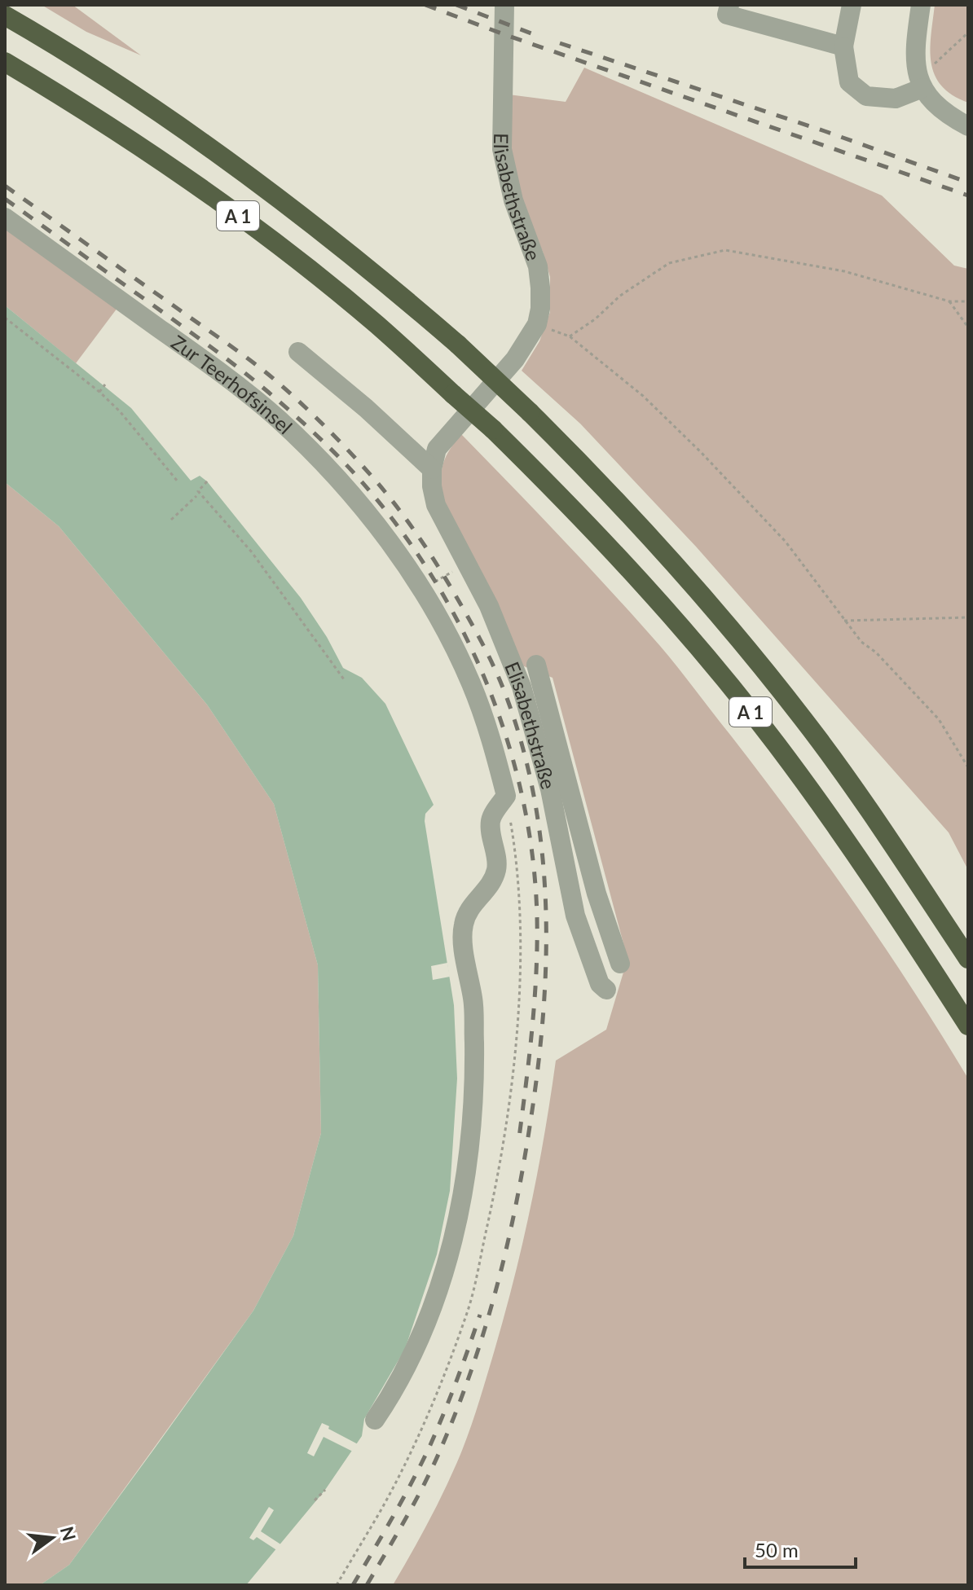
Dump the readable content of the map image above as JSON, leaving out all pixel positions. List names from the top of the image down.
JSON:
{
  "streets": {
    "highway": ["A 1"],
    "street": ["Elisabethstraße", "Zur Teerhofsinsel"]
  },
  "scale_bar": "50 m",
  "north": "right"
}
